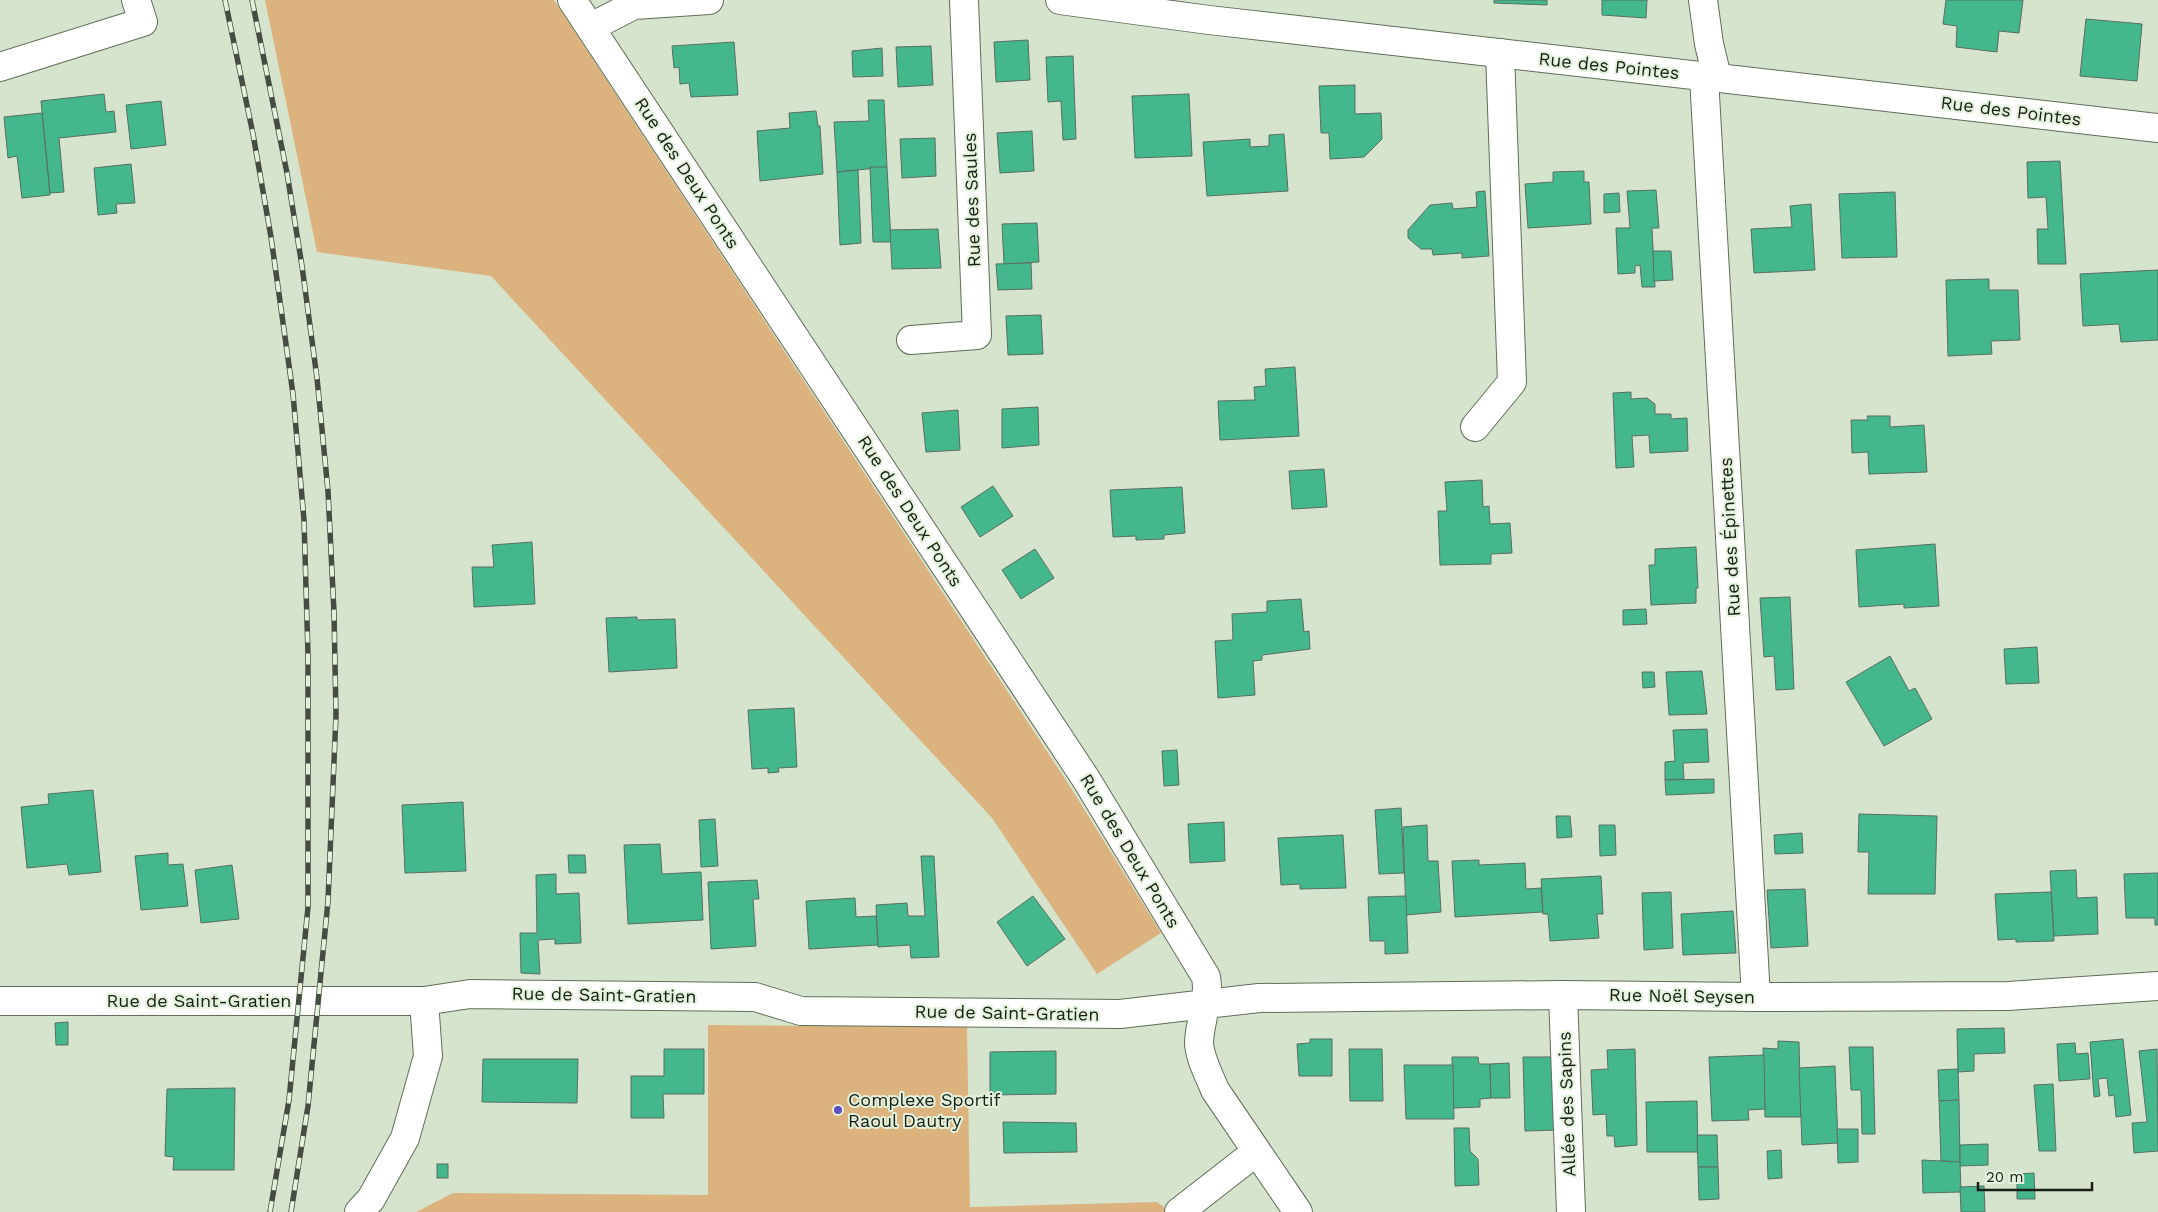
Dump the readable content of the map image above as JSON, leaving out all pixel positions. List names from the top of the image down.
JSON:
{
  "streets": {
    "street": [
      "Rue des Pointes",
      "Rue des Deux Ponts",
      "Rue des Saules",
      "Rue des Épinettes",
      "Rue de Saint-Gratien",
      "Rue Noël Seysen",
      "Allée des Sapins"
    ]
  },
  "crossings": [
    ["Rue des Pointes", "Rue des Épinettes"],
    ["Rue des Deux Ponts", "Rue de Saint-Gratien"],
    ["Rue des Deux Ponts", "Rue Noël Seysen"],
    ["Rue des Épinettes", "Rue Noël Seysen"],
    ["Rue de Saint-Gratien", "Rue Noël Seysen"],
    ["Rue Noël Seysen", "Allée des Sapins"]
  ],
  "places": ["Complexe Sportif Raoul Dautry"],
  "scale_bar": "20 m"
}
